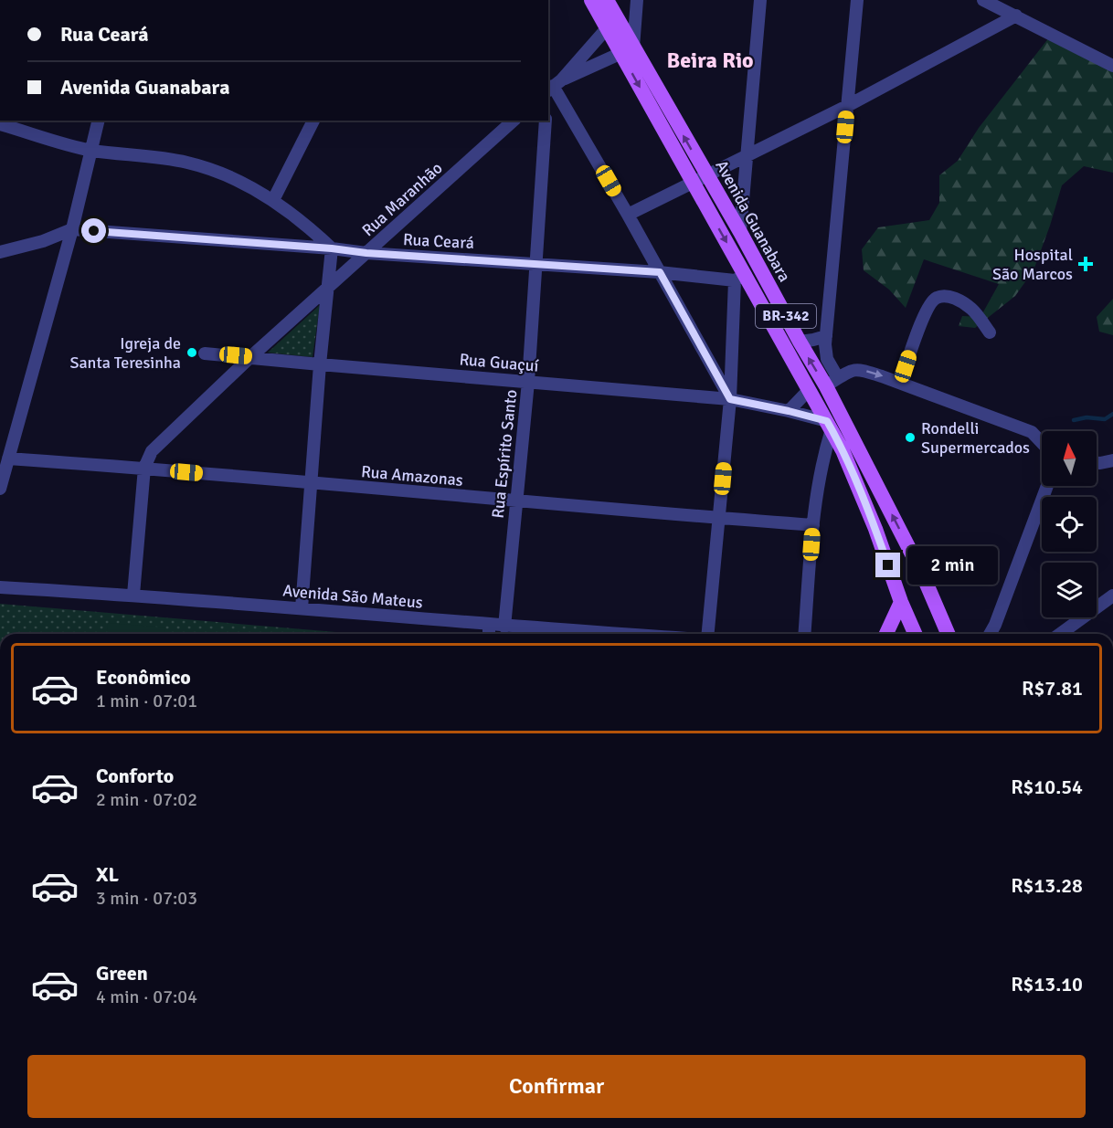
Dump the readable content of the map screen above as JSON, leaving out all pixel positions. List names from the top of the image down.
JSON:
{
  "streets": {
    "main road": ["Avenida Guanabara", "BR-342"],
    "street": [
      "Rua Maranhão",
      "Rua Ceará",
      "Rua Guaçuí",
      "Rua Espírito Santo",
      "Rua Amazonas",
      "Avenida São Mateus"
    ]
  },
  "crossings": [
    ["Rua Maranhão", "Rua Ceará"],
    ["Rua Maranhão", "Rua Guaçuí"],
    ["Rua Maranhão", "Rua Amazonas"],
    ["Rua Maranhão", "Avenida São Mateus"],
    ["Avenida Guanabara", "Rua Ceará"],
    ["Rua Ceará", "Rua Espírito Santo"],
    ["Rua Guaçuí", "Rua Espírito Santo"],
    ["Rua Espírito Santo", "Rua Amazonas"],
    ["Rua Espírito Santo", "Avenida São Mateus"]
  ],
  "districts": ["Beira Rio"],
  "places": {
    "health": ["Hospital São Marcos"],
    "other": ["Igreja de Santa Teresinha", "Rondelli Supermercados"]
  },
  "north": "top",
  "page": {
    "banner": ["Rua Ceará", "Avenida Guanabara"],
    "bubble": "2 min",
    "list": [
      {
        "name": "Econômico",
        "note": "1 min · 07:01",
        "value": "R$7.81"
      },
      {
        "name": "Conforto",
        "note": "2 min · 07:02",
        "value": "R$10.54"
      },
      {
        "name": "XL",
        "note": "3 min · 07:03",
        "value": "R$13.28"
      },
      {
        "name": "Green",
        "note": "4 min · 07:04",
        "value": "R$13.10"
      }
    ],
    "buttons": "Confirmar"
  }
}
